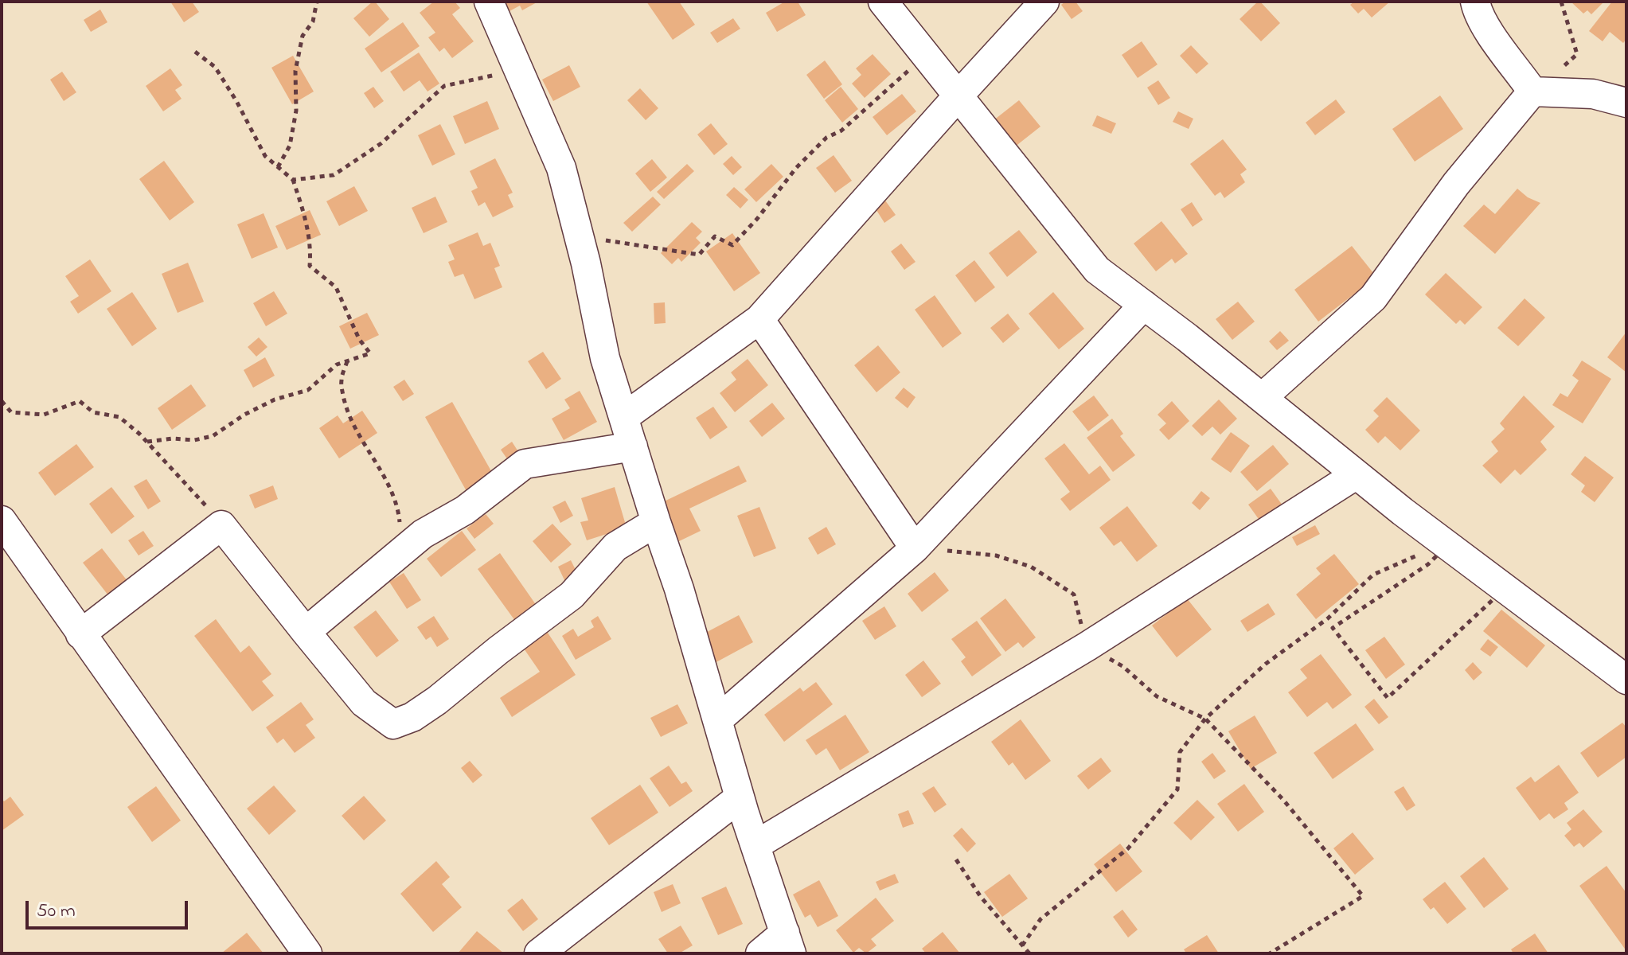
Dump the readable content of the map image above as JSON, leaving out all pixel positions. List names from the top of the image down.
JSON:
{
  "scale_bar": "50 m"
}
